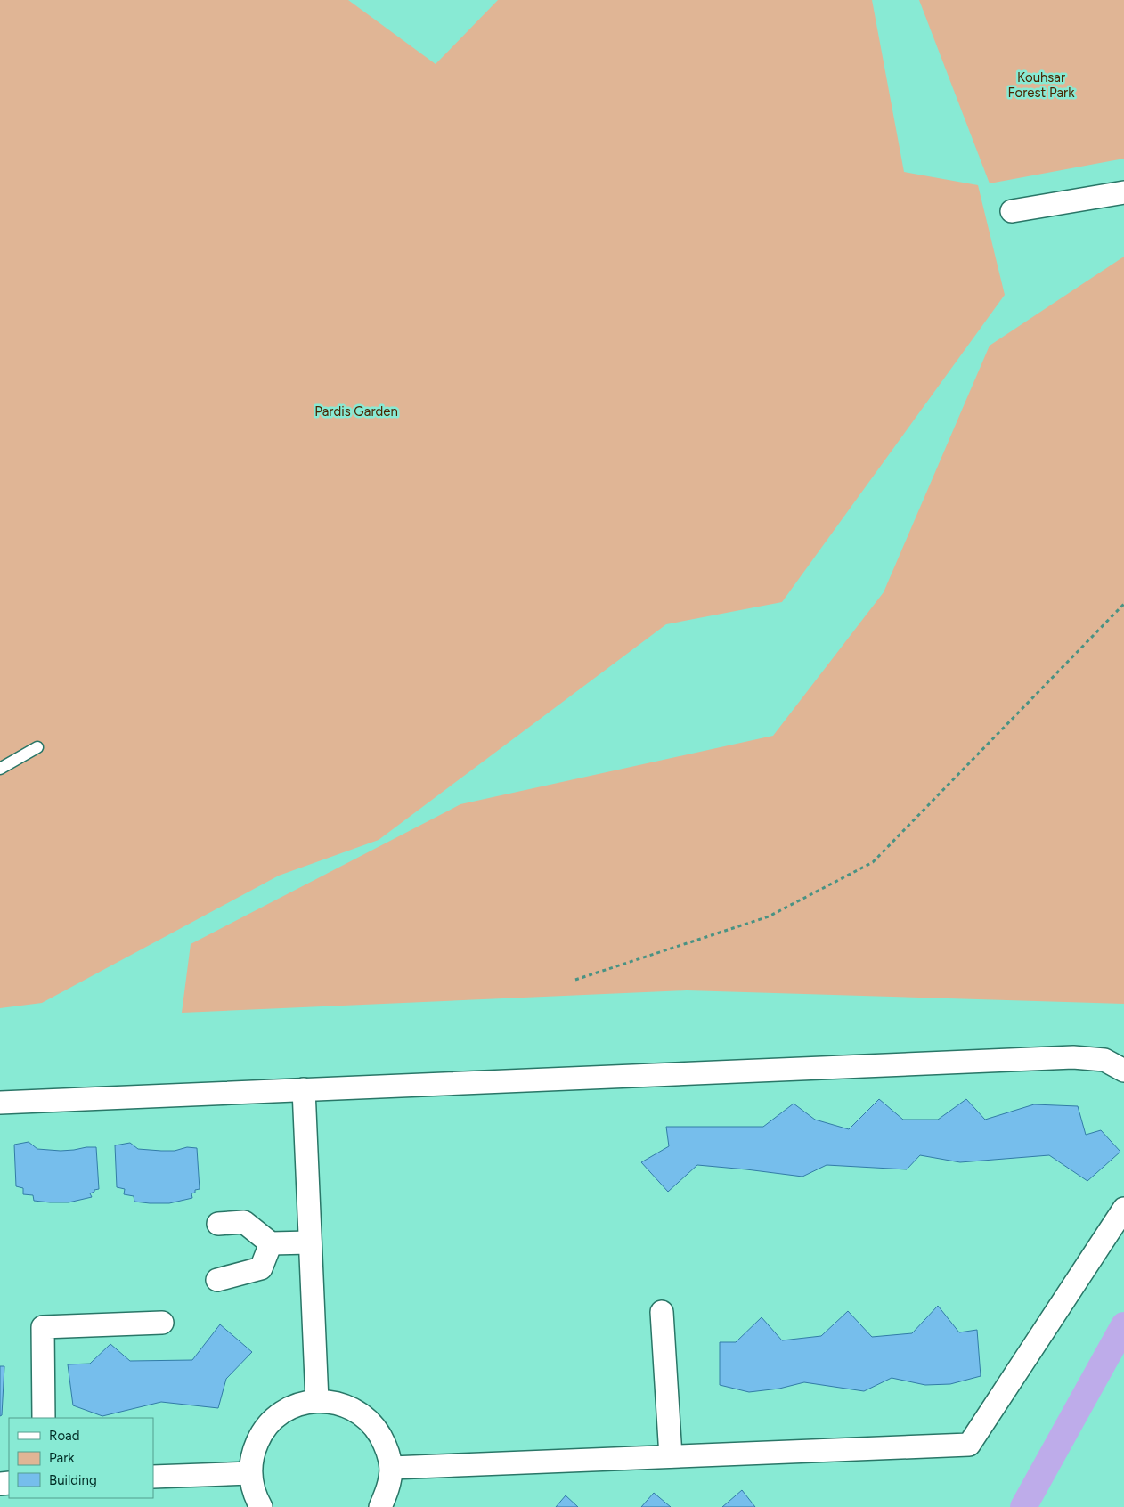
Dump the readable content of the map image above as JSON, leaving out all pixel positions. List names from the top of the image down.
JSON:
{
  "parks": ["Kouhsar Forest Park", "Pardis Garden"],
  "legend": ["Road", "Park", "Building"]
}
